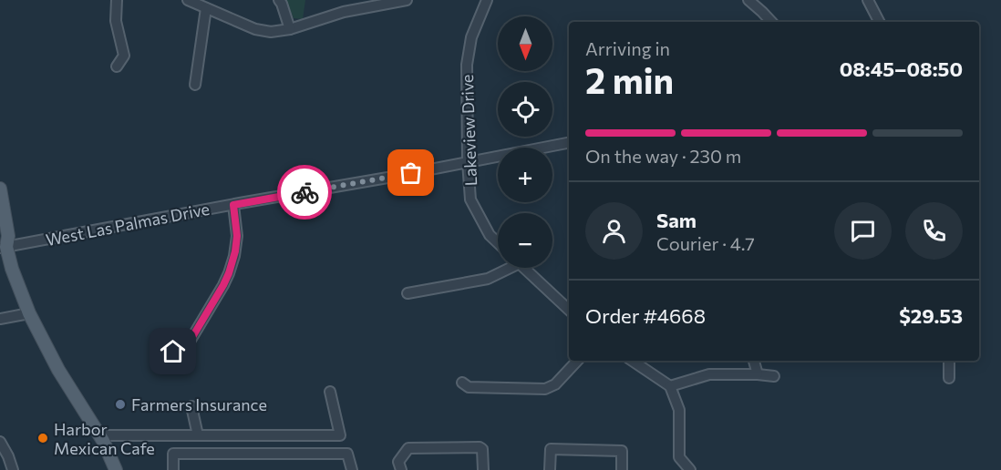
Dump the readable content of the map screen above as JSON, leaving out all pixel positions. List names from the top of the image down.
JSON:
{
  "streets": {
    "street": ["Lakeview Drive", "West Las Palmas Drive"]
  },
  "crossings": [
    ["Lakeview Drive", "West Las Palmas Drive"]
  ],
  "places": ["Farmers Insurance", "Harbor Mexican Cafe"],
  "north": "bottom",
  "page": {
    "map_buttons": ["+", "−"],
    "heading": ["2 min", "Arriving in", "08:45–08:50"],
    "panel": [
      "Sam",
      "Courier · 4.7",
      "Order #4668",
      "$29.53"
    ],
    "bar": "On the way · 230 m"
  }
}
